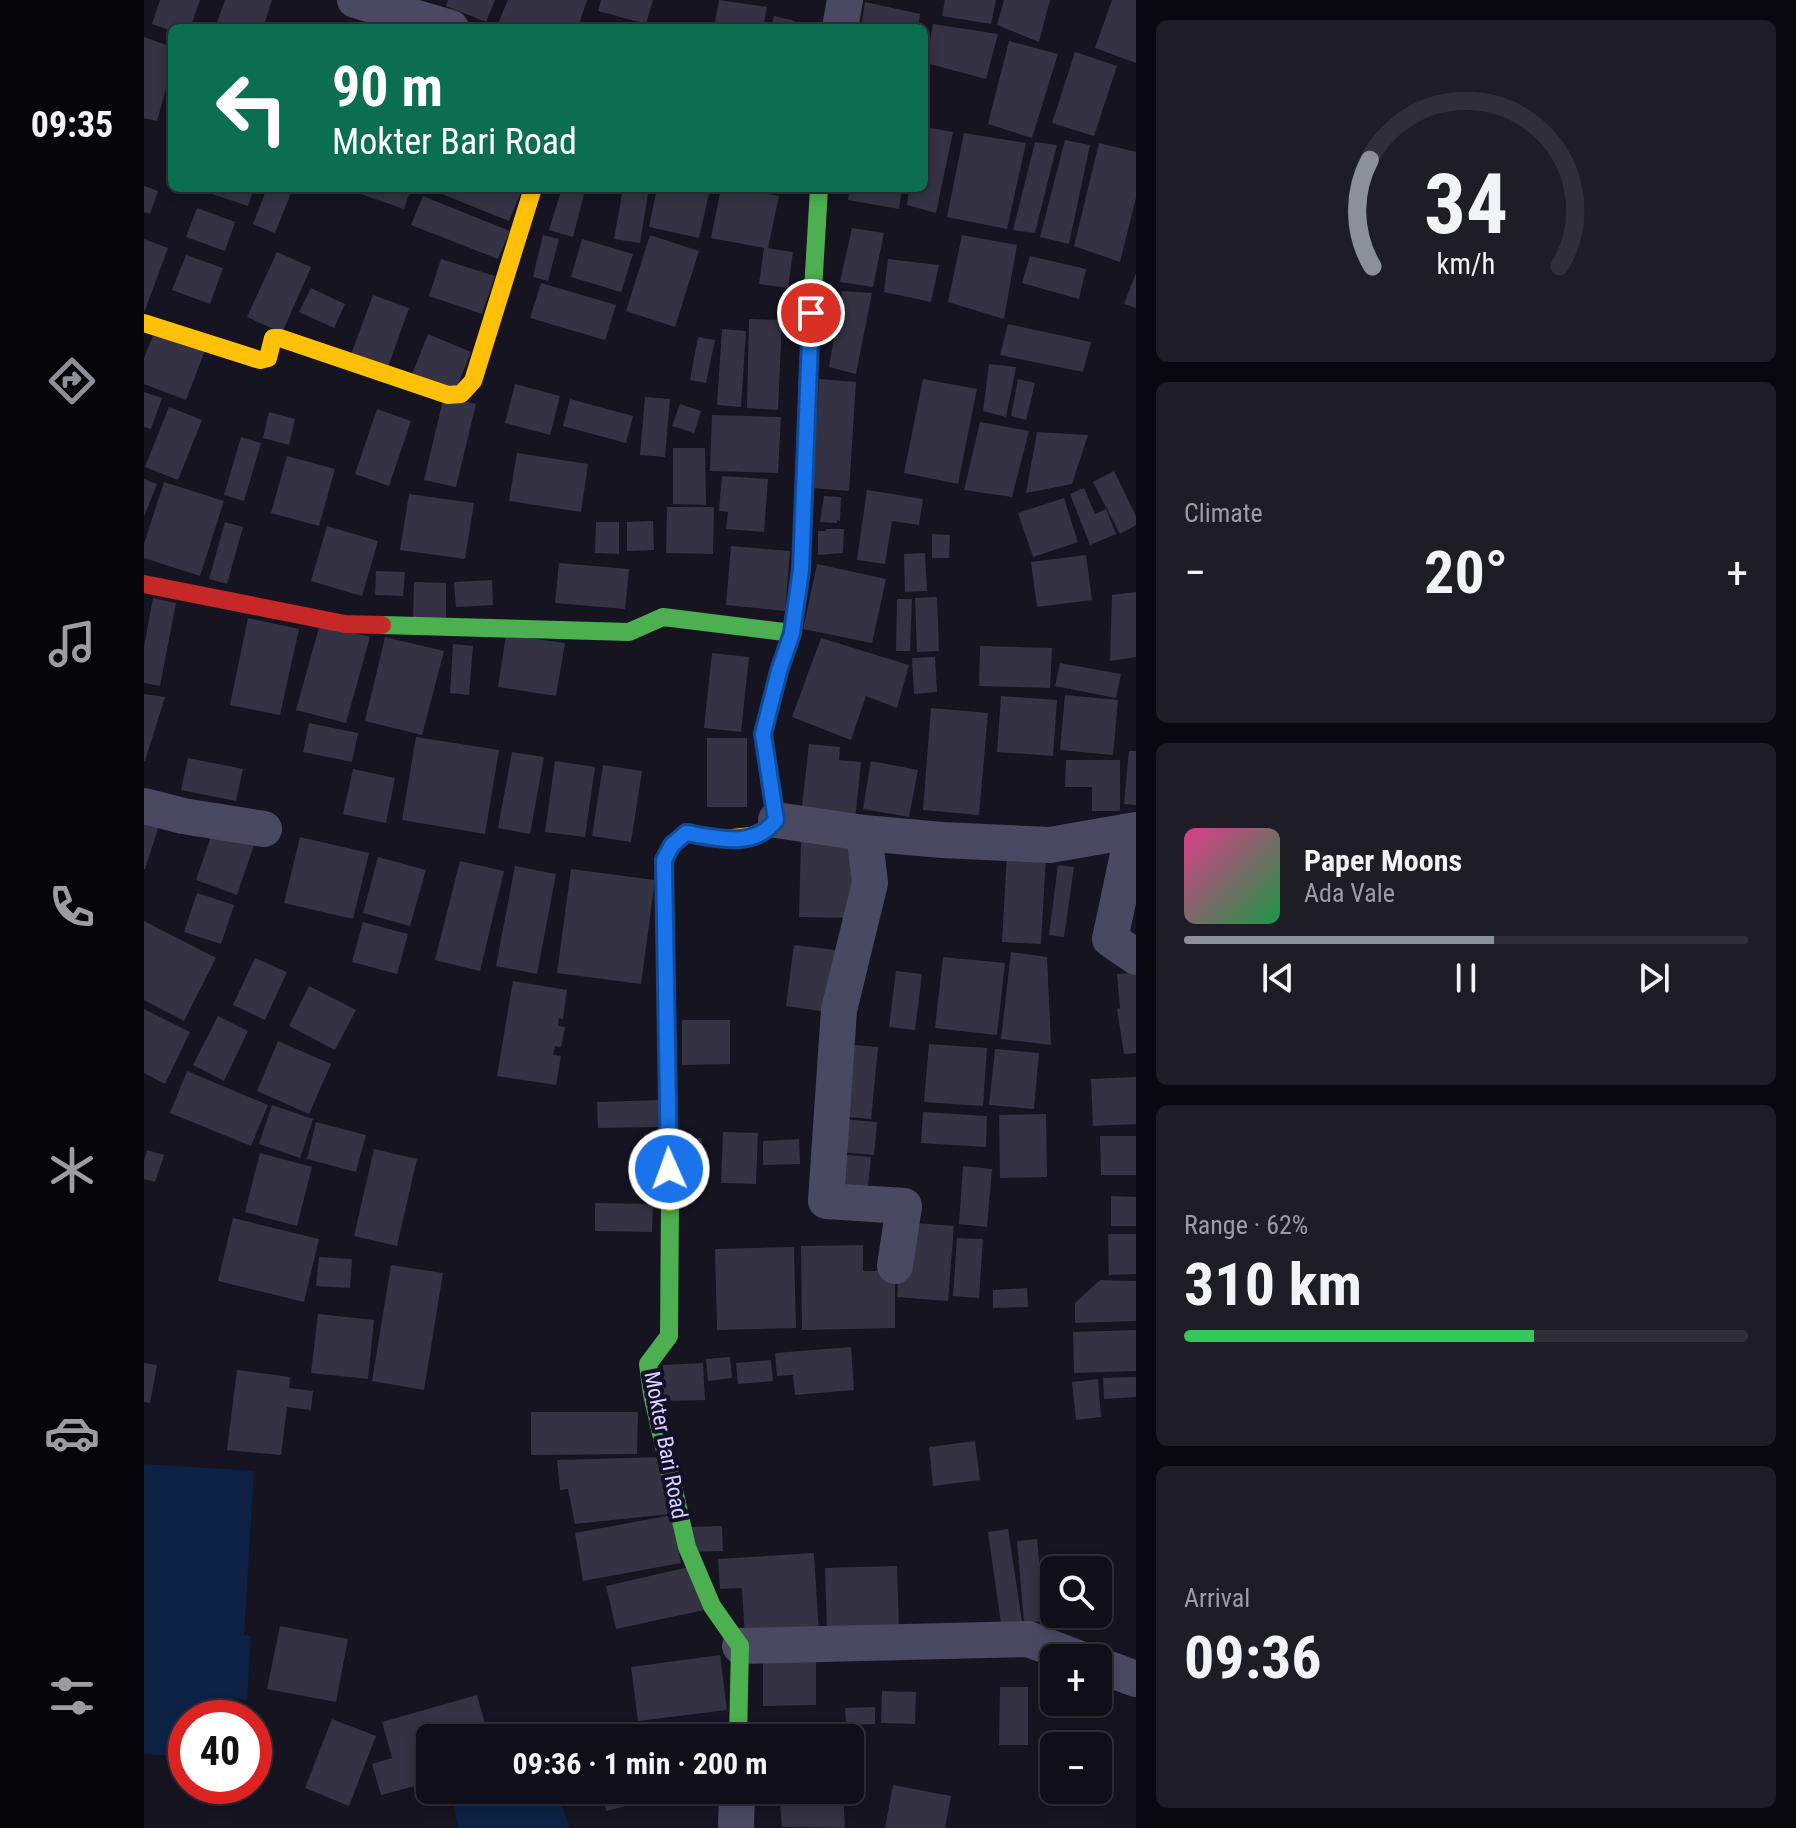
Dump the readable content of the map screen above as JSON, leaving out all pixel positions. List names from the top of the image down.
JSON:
{
  "streets": {
    "street": ["Mokter Bari Road"]
  },
  "page": {
    "tabs": "09:35",
    "turn": ["90 m", "Mokter Bari Road"],
    "tile": [
      "Climate",
      ["Range · 62%", "310 km"],
      ["Arrival", "09:36"]
    ],
    "heat": ["−", "20°", "+"],
    "song": ["Paper Moons", "Ada Vale"],
    "map_buttons": ["+", "−"],
    "limit": "40",
    "trip": "09:36 · 1 min · 200 m",
    "gauge": ["34", "km/h"]
  }
}
